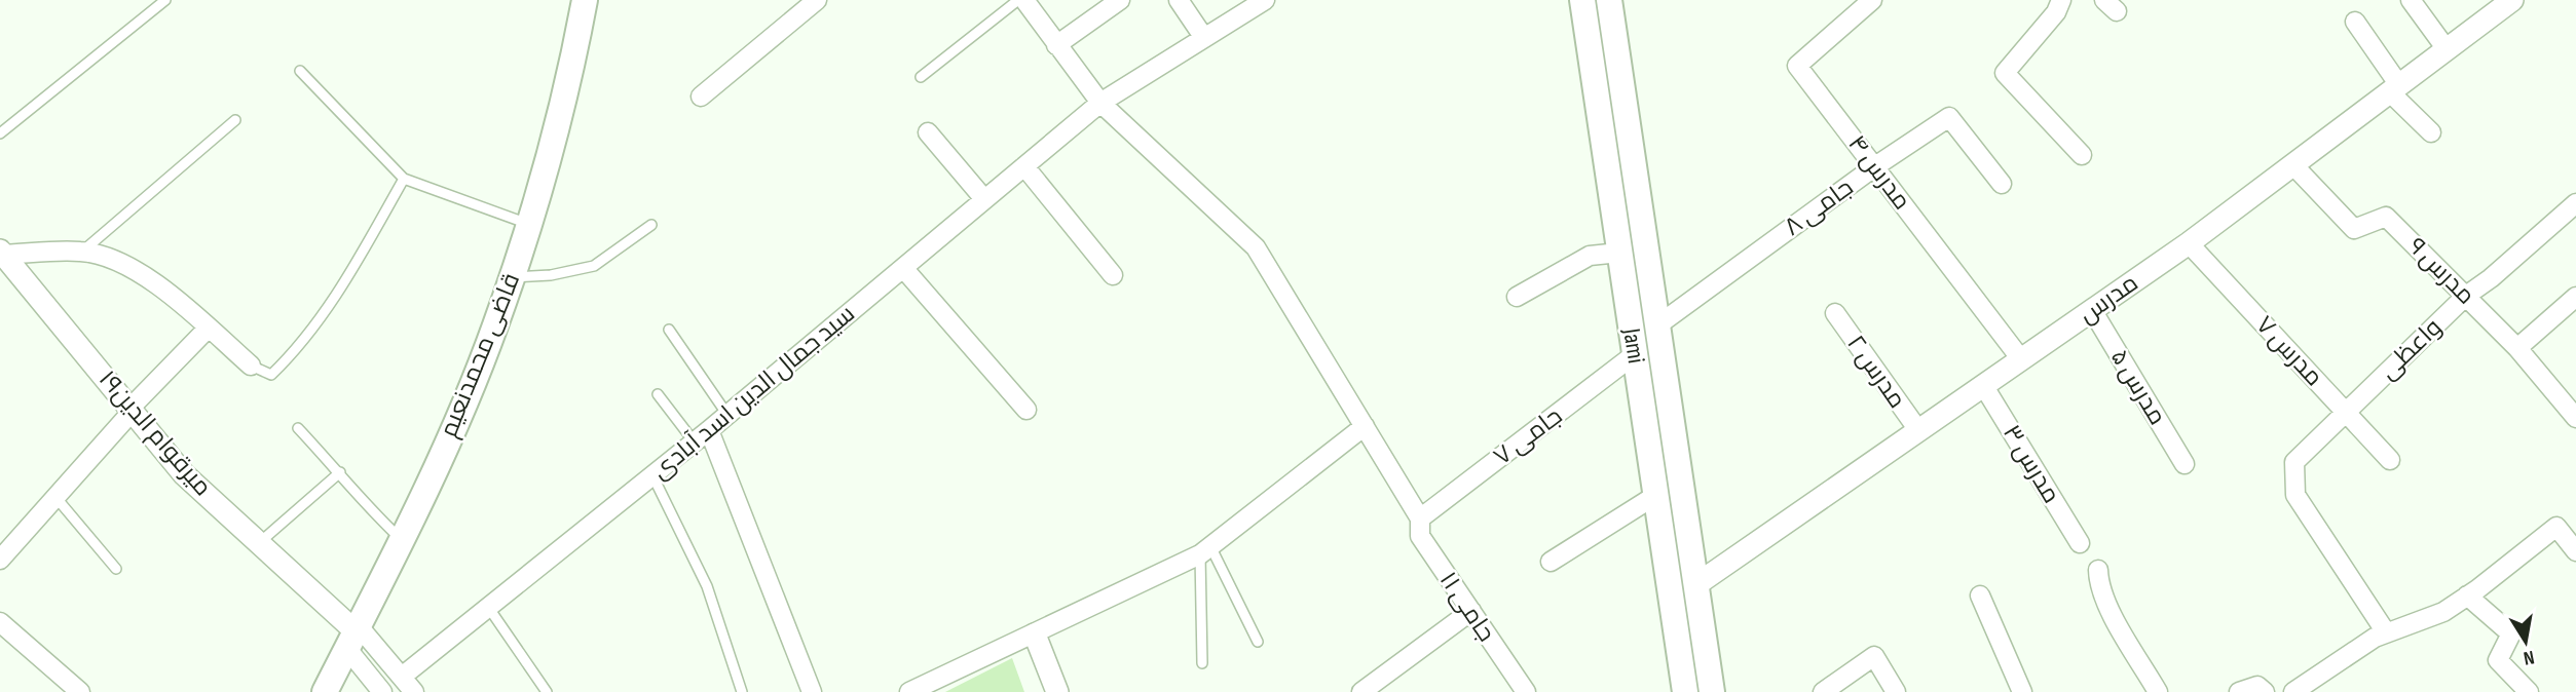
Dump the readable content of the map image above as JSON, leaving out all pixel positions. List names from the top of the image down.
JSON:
{
  "streets": {
    "main road": ["Jami", "قاضی محمدنعیم"],
    "street": [
      "مدرس ۴",
      "جامی ۸",
      "مدرس ۹",
      "مدرس",
      "واعظی",
      "مدرس ۷",
      "مدرس ۲",
      "مدرس ۵",
      "سید جمال الدین اسد آبادی",
      "میرقوام الدین۱۹",
      "جامی ۷",
      "مدرس ۳",
      "جامی ۱۱"
    ]
  },
  "crossings": [
    ["مدرس ۴", "جامی ۸"],
    ["مدرس ۴", "مدرس"],
    ["جامی ۸", "Jami"],
    ["مدرس ۹", "مدرس"],
    ["مدرس ۹", "واعظی"],
    ["مدرس", "Jami"],
    ["مدرس", "مدرس ۷"],
    ["مدرس", "مدرس ۲"],
    ["مدرس", "مدرس ۵"],
    ["مدرس", "مدرس ۳"],
    ["Jami", "جامی ۷"],
    ["واعظی", "مدرس ۷"],
    ["قاضی محمدنعیم", "میرقوام الدین۱۹"],
    ["سید جمال الدین اسد آبادی", "جامی ۱۱"],
    ["جامی ۷", "جامی ۱۱"]
  ],
  "north": "bottom"
}
